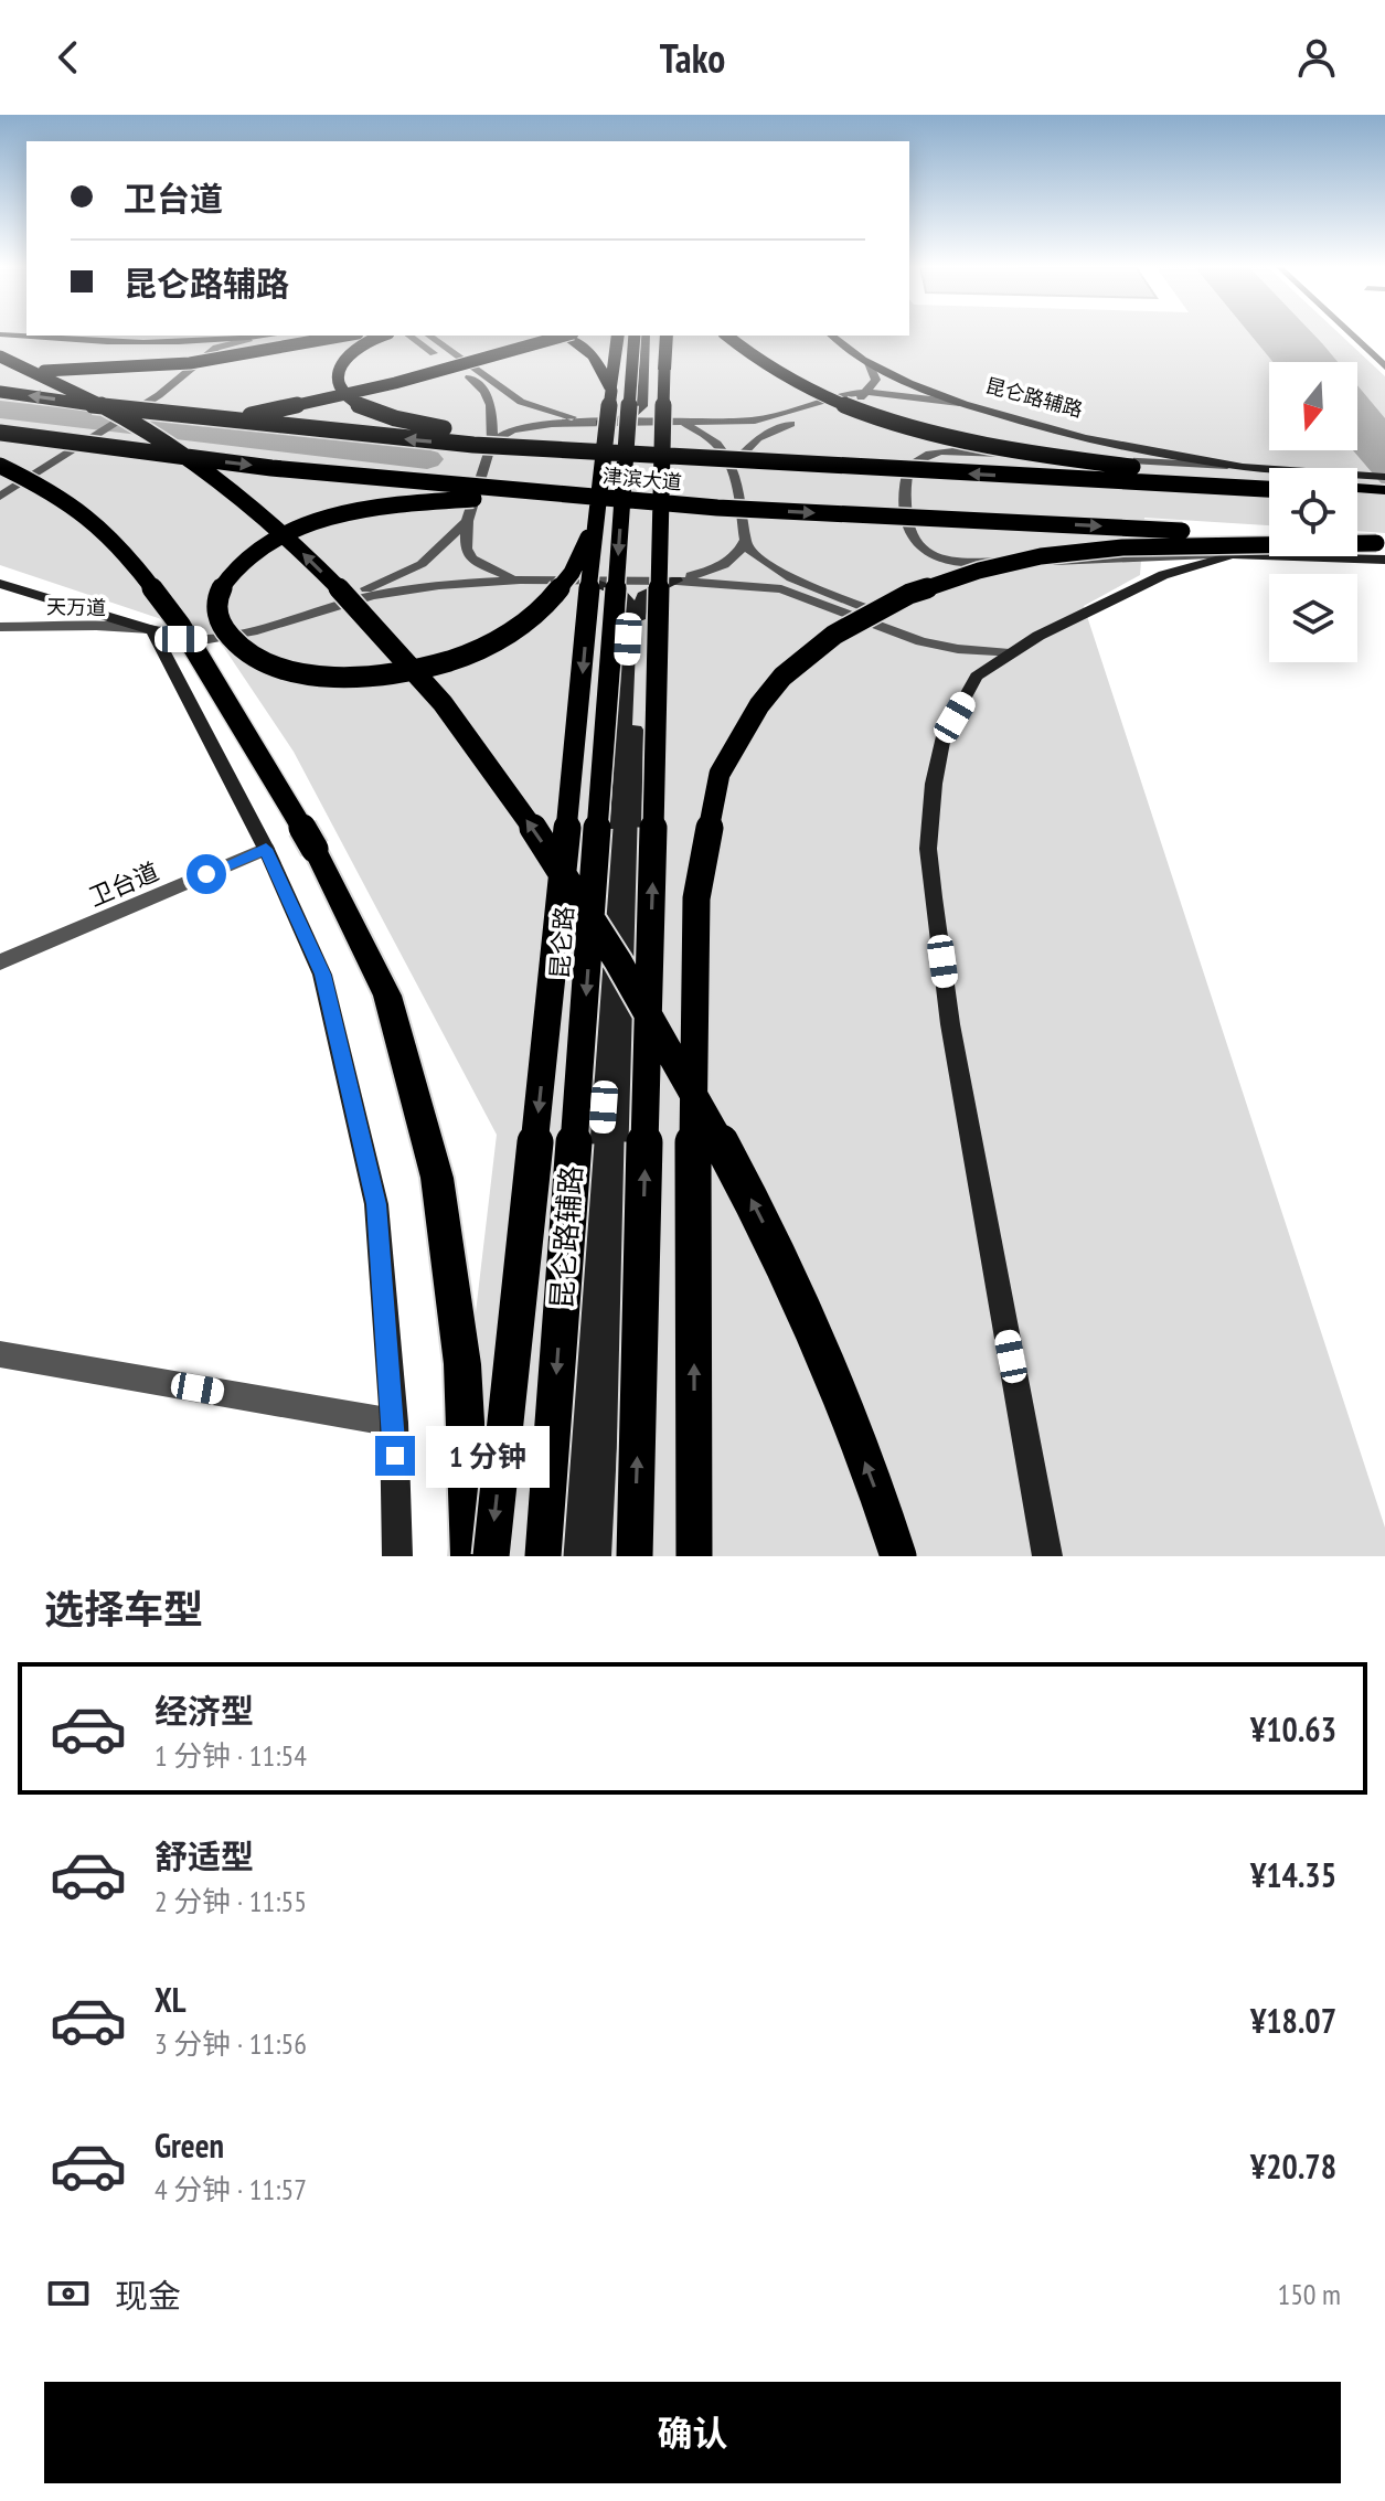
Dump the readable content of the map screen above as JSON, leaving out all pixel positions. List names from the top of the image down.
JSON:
{
  "streets": {
    "highway": ["津滨大道", "昆仑路"],
    "main road": ["昆仑路辅路"],
    "street": ["天万道", "卫台道"]
  },
  "north": "bottom",
  "page": {
    "header": "Tako",
    "banner": ["卫台道", "昆仑路辅路"],
    "bubble": "1 分钟",
    "heading": "选择车型",
    "list": [
      {
        "name": "经济型",
        "note": "1 分钟 · 11:54",
        "value": "¥10.63"
      },
      {
        "name": "舒适型",
        "note": "2 分钟 · 11:55",
        "value": "¥14.35"
      },
      {
        "name": "XL",
        "note": "3 分钟 · 11:56",
        "value": "¥18.07"
      },
      {
        "name": "Green",
        "note": "4 分钟 · 11:57",
        "value": "¥20.78"
      }
    ],
    "pay": ["现金", "150 m"],
    "buttons": "确认"
  }
}
